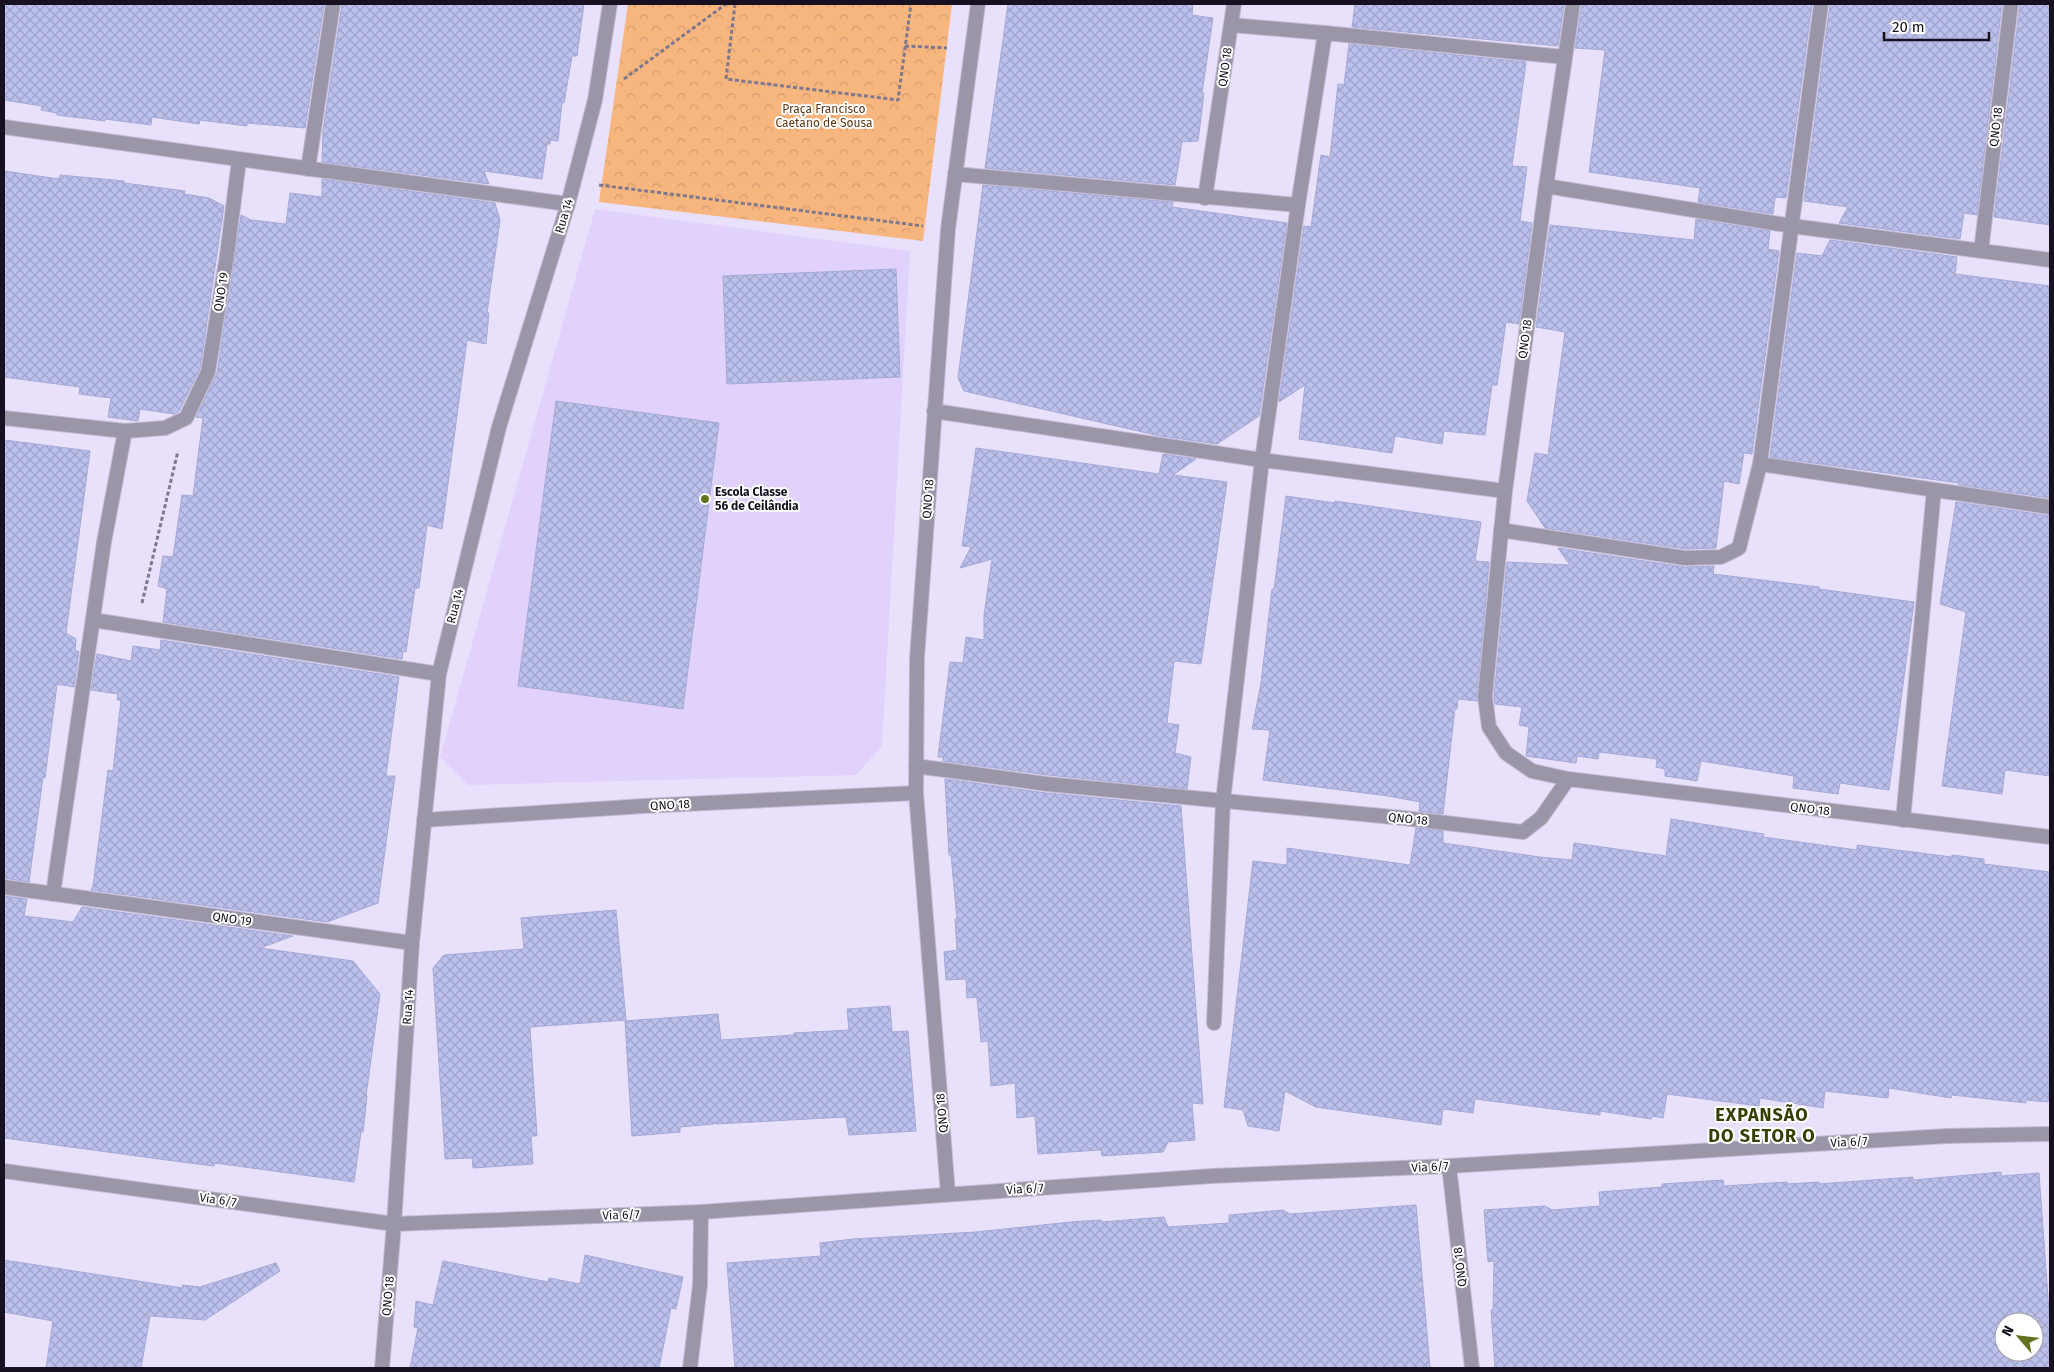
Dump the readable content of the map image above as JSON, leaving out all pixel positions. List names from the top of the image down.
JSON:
{
  "streets": {
    "street": [
      "QNO 18",
      "Rua 14",
      "QNO 19",
      "Via 6/7"
    ]
  },
  "crossings": [
    ["QNO 18", "Rua 14"],
    ["QNO 18", "Via 6/7"],
    ["Rua 14", "QNO 19"],
    ["Rua 14", "Via 6/7"]
  ],
  "districts": ["EXPANSÃO DO SETOR O"],
  "parks": ["Praça Francisco Caetano de Sousa"],
  "places": ["Escola Classe 56 de Ceilândia"],
  "scale_bar": "20 m",
  "north": "top left"
}
